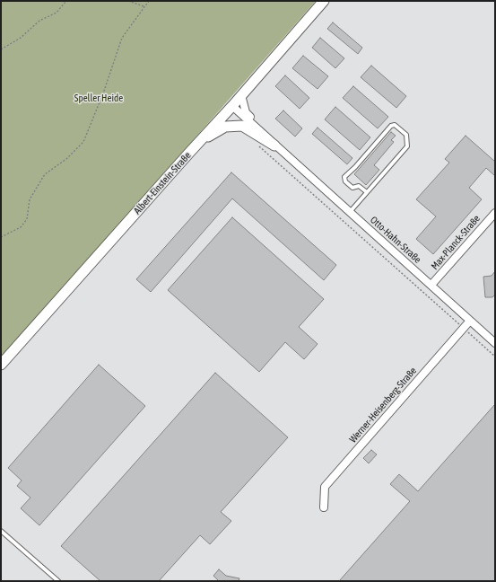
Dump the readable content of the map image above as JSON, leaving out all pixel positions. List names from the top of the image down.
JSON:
{
  "streets": {
    "main road": ["Albert-Einstein-Straße"],
    "street": ["Otto-Hahn-Straße", "Max-Planck-Straße", "Werner-Heisenberg-Straße"]
  },
  "crossings": [
    ["Albert-Einstein-Straße", "Otto-Hahn-Straße"],
    ["Otto-Hahn-Straße", "Max-Planck-Straße"],
    ["Otto-Hahn-Straße", "Werner-Heisenberg-Straße"]
  ],
  "parks": ["Speller Heide"]
}
